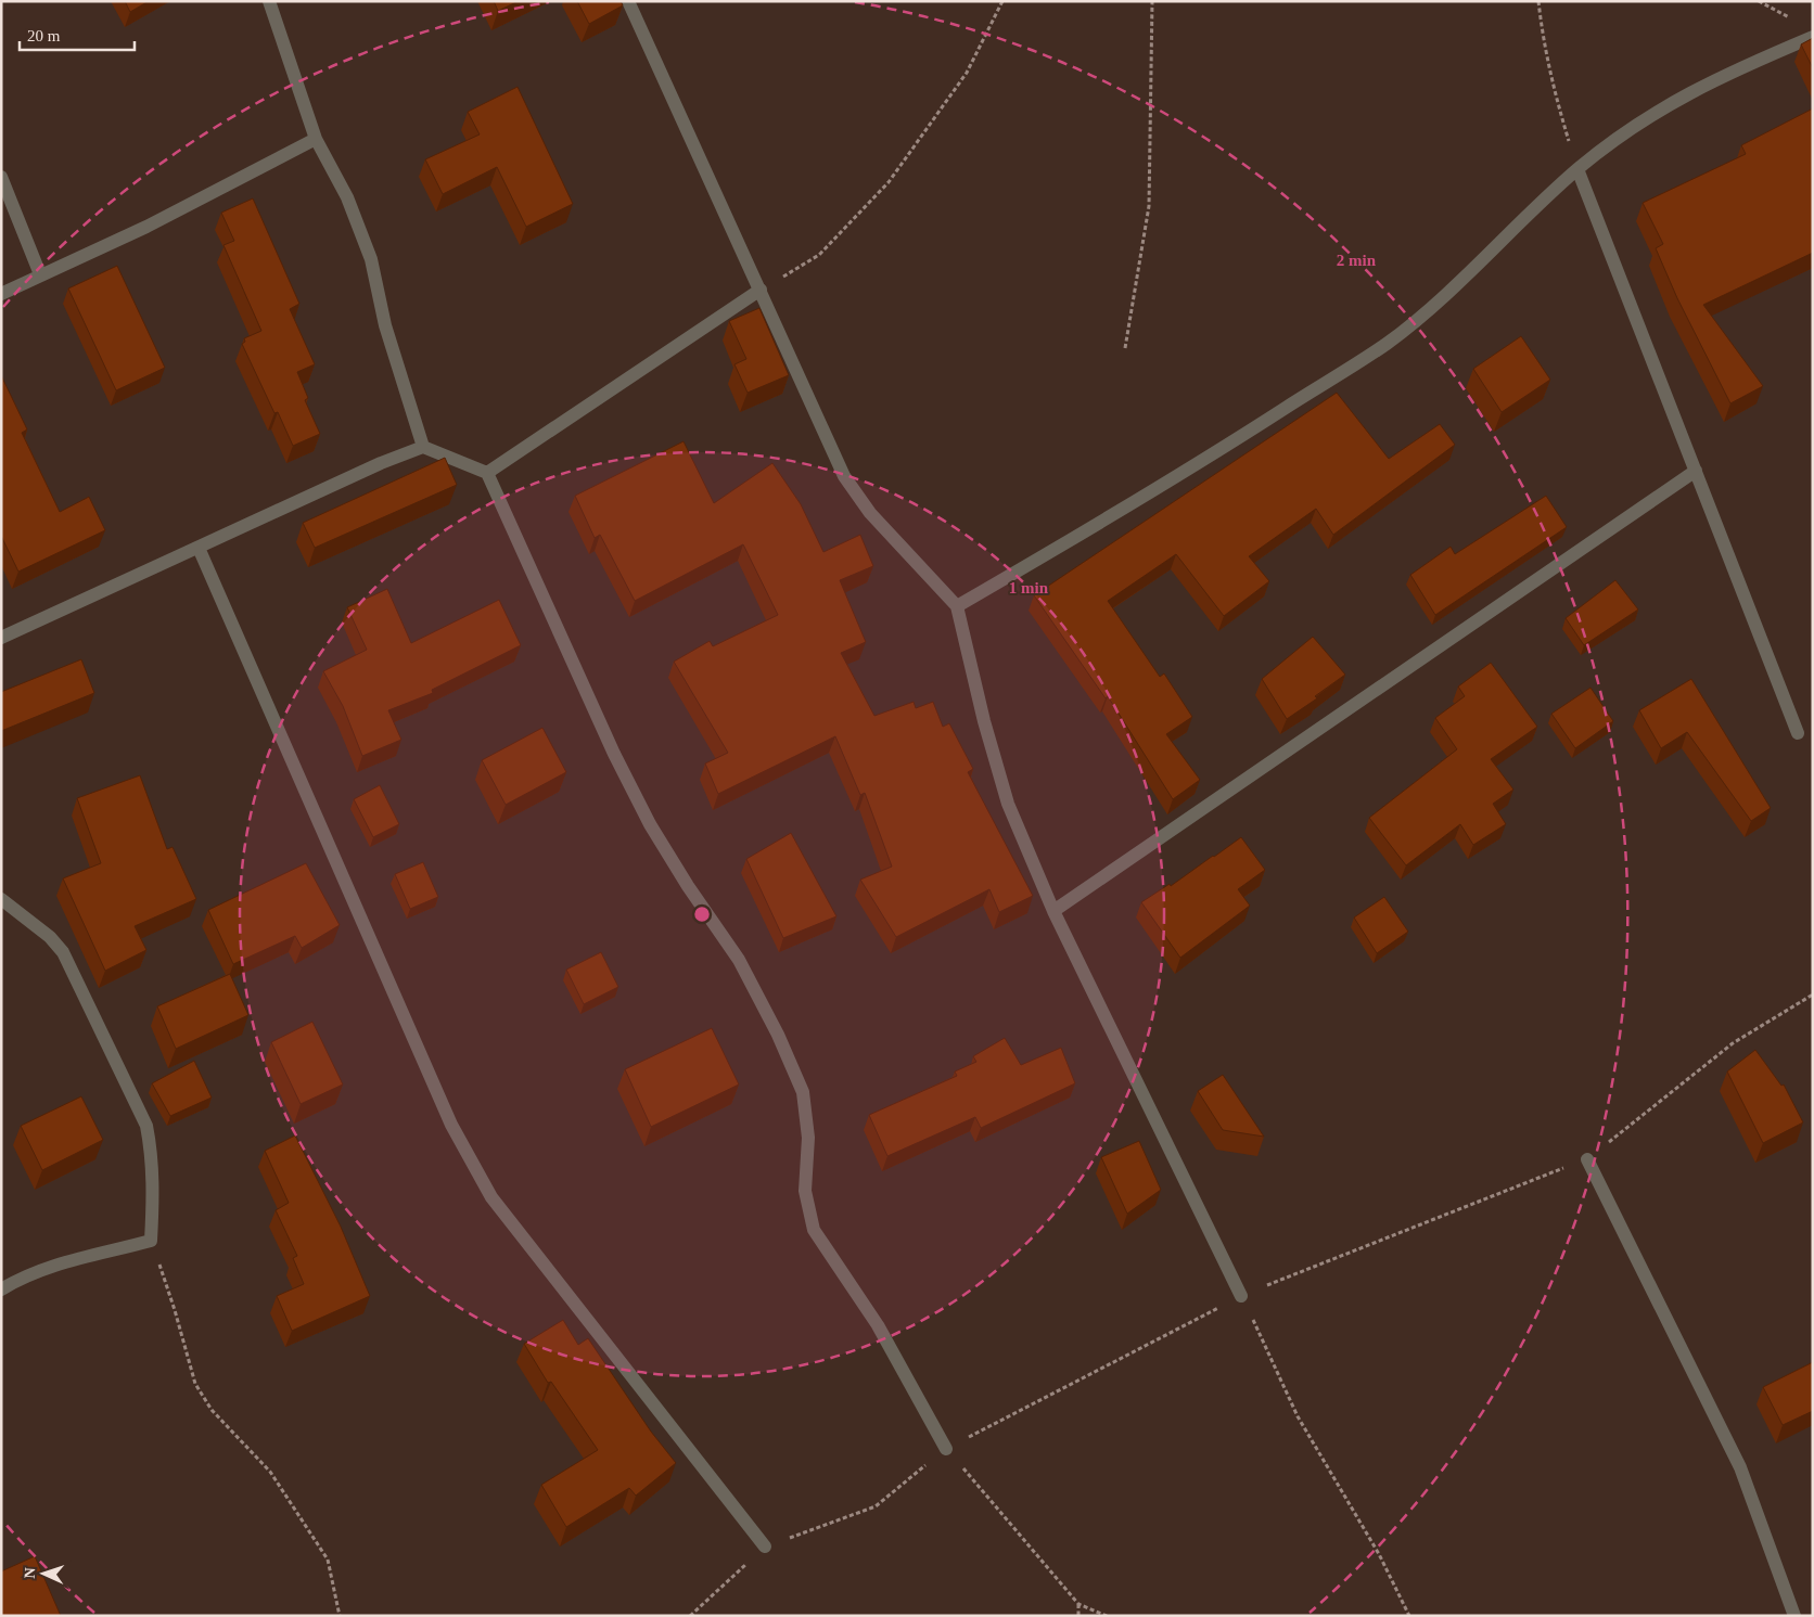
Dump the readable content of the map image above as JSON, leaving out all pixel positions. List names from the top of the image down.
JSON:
{
  "scale_bar": "20 m",
  "north": "left",
  "rings": ["2 min", "1 min"]
}
